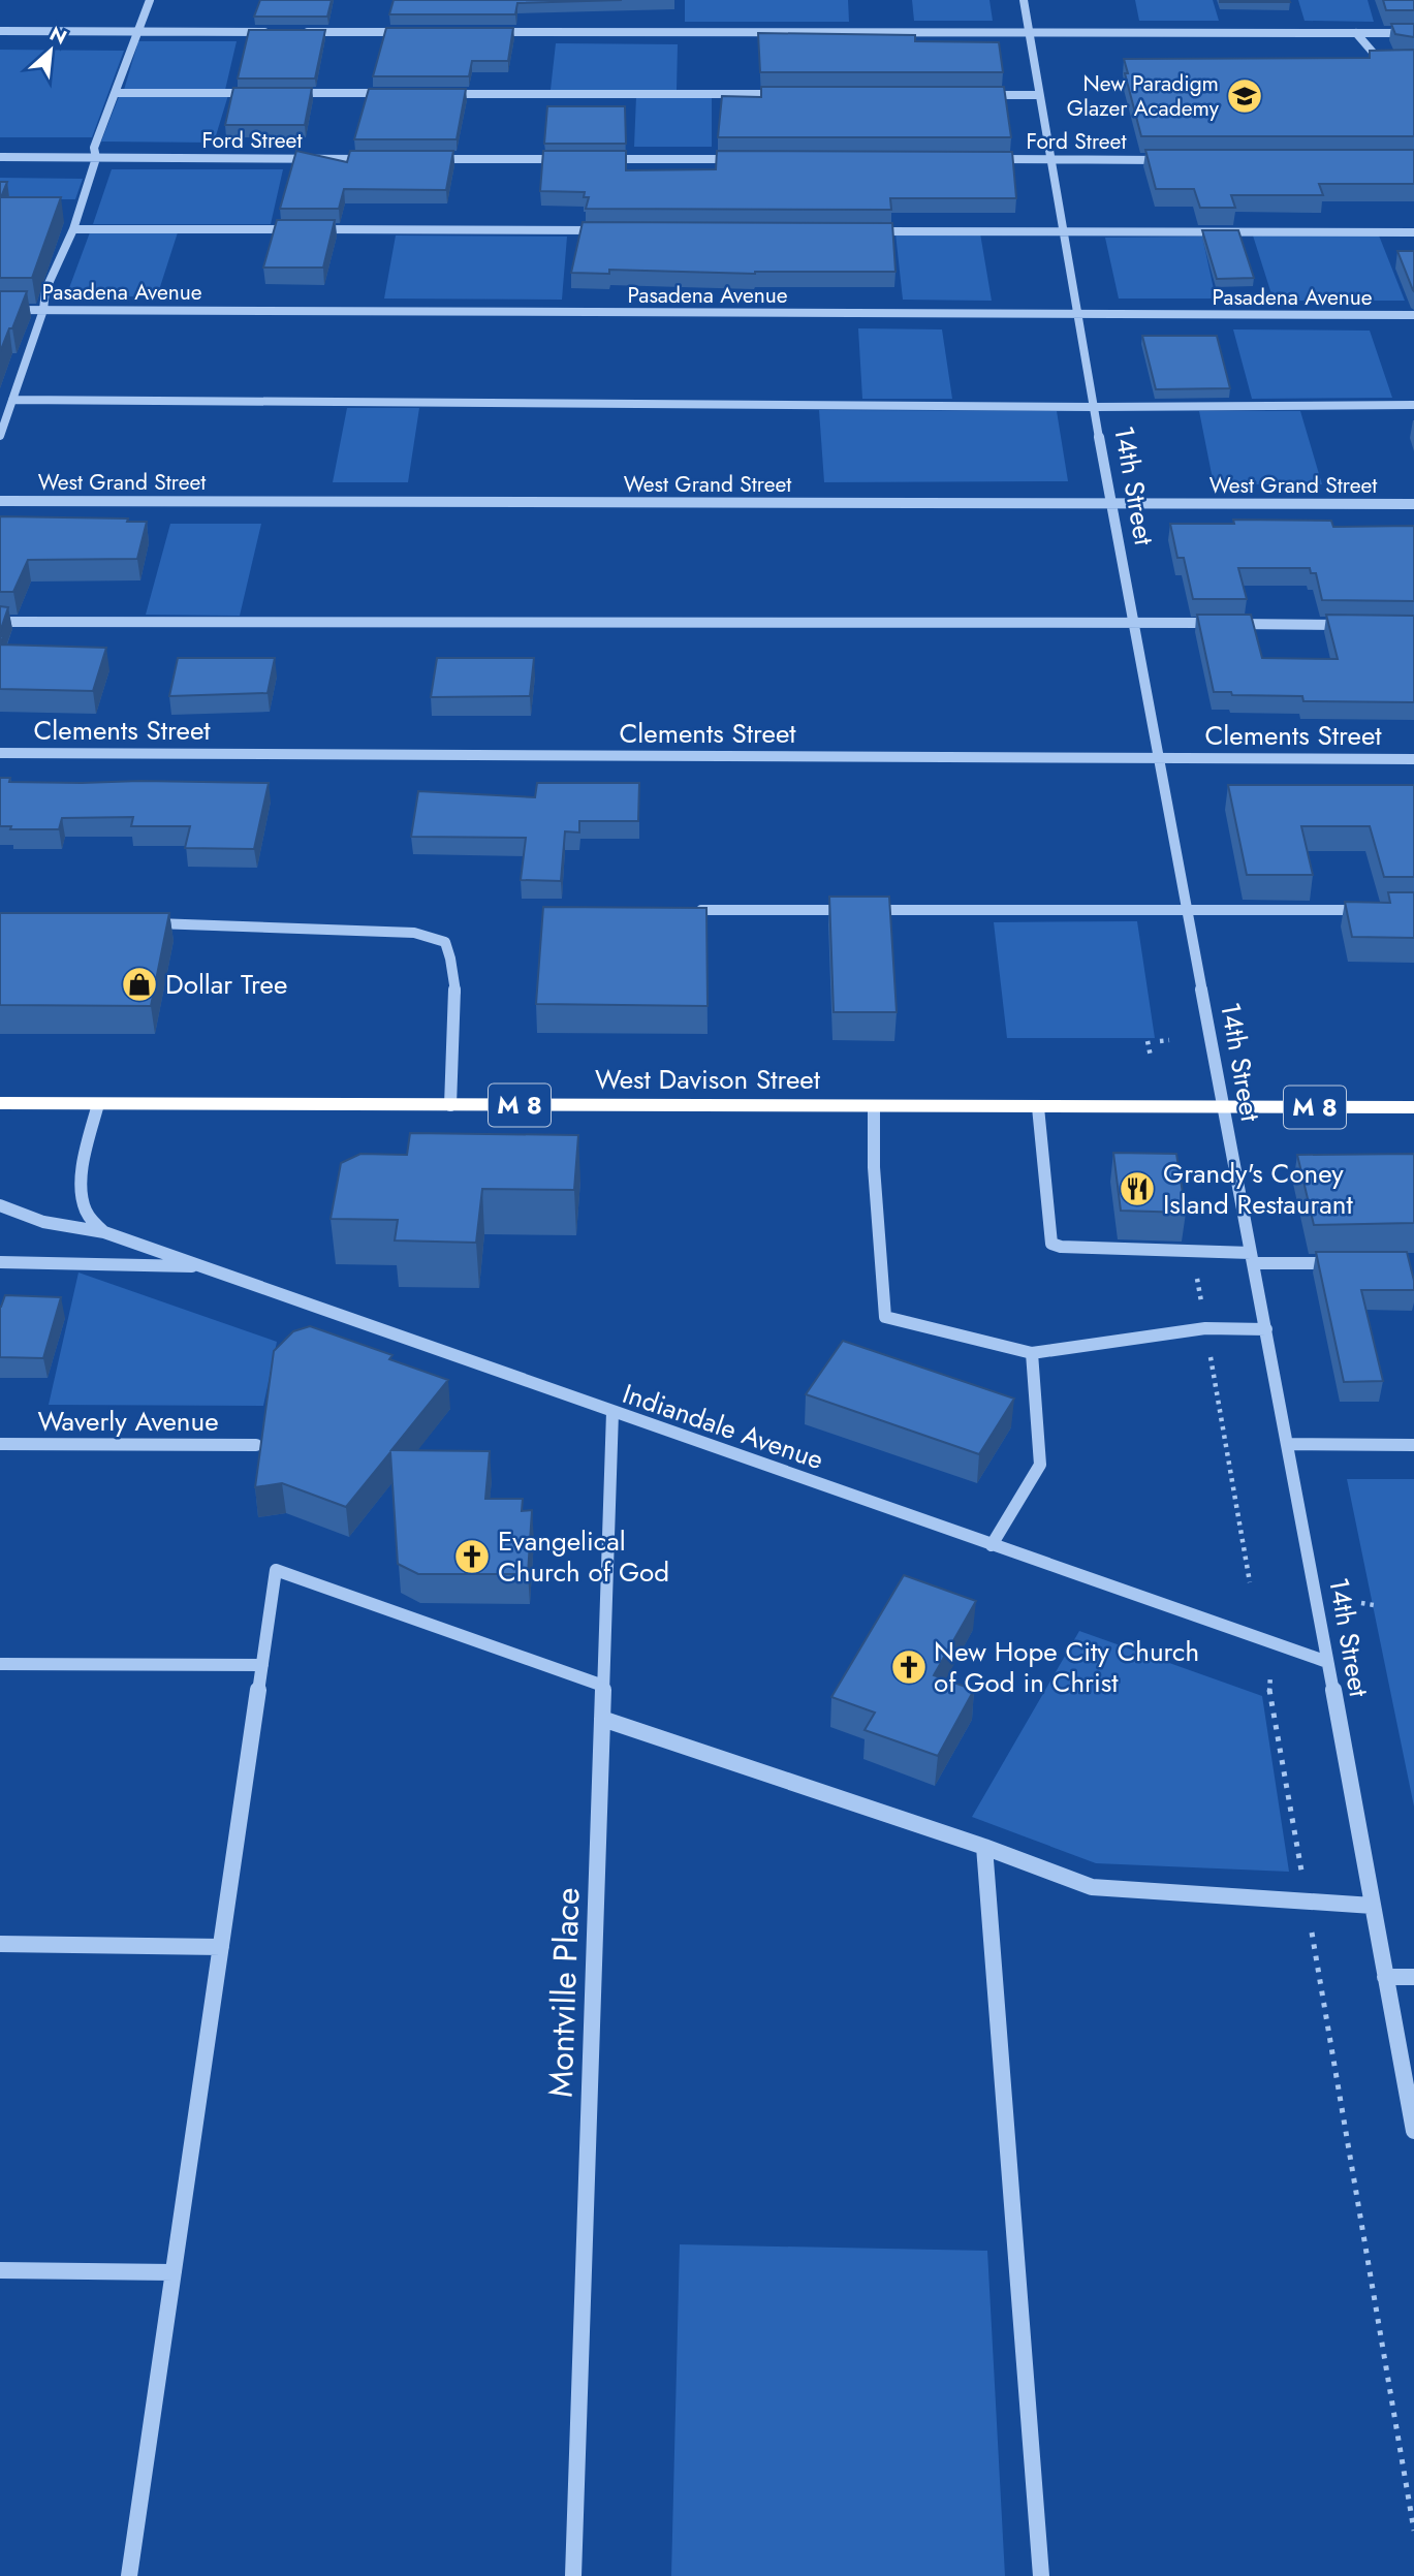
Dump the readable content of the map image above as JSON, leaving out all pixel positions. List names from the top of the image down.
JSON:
{
  "streets": {
    "highway": ["West Davison Street", "M 8"],
    "street": [
      "Ford Street",
      "Pasadena Avenue",
      "West Grand Street",
      "14th Street",
      "Clements Street",
      "Waverly Avenue",
      "Indiandale Avenue",
      "Montville Place"
    ]
  },
  "crossings": [
    ["Ford Street", "14th Street"],
    ["Pasadena Avenue", "14th Street"],
    ["West Grand Street", "14th Street"],
    ["14th Street", "Clements Street"],
    ["14th Street", "West Davison Street"],
    ["14th Street", "Indiandale Avenue"],
    ["Indiandale Avenue", "Montville Place"]
  ],
  "places": {
    "school or university": ["New Paradigm Glazer Academy"],
    "shop": ["Dollar Tree"],
    "restaurant": ["Grandy's Coney Island Restaurant"],
    "church": ["Evangelical Church of God", "New Hope City Church of God in Christ"]
  },
  "north": "top right"
}
